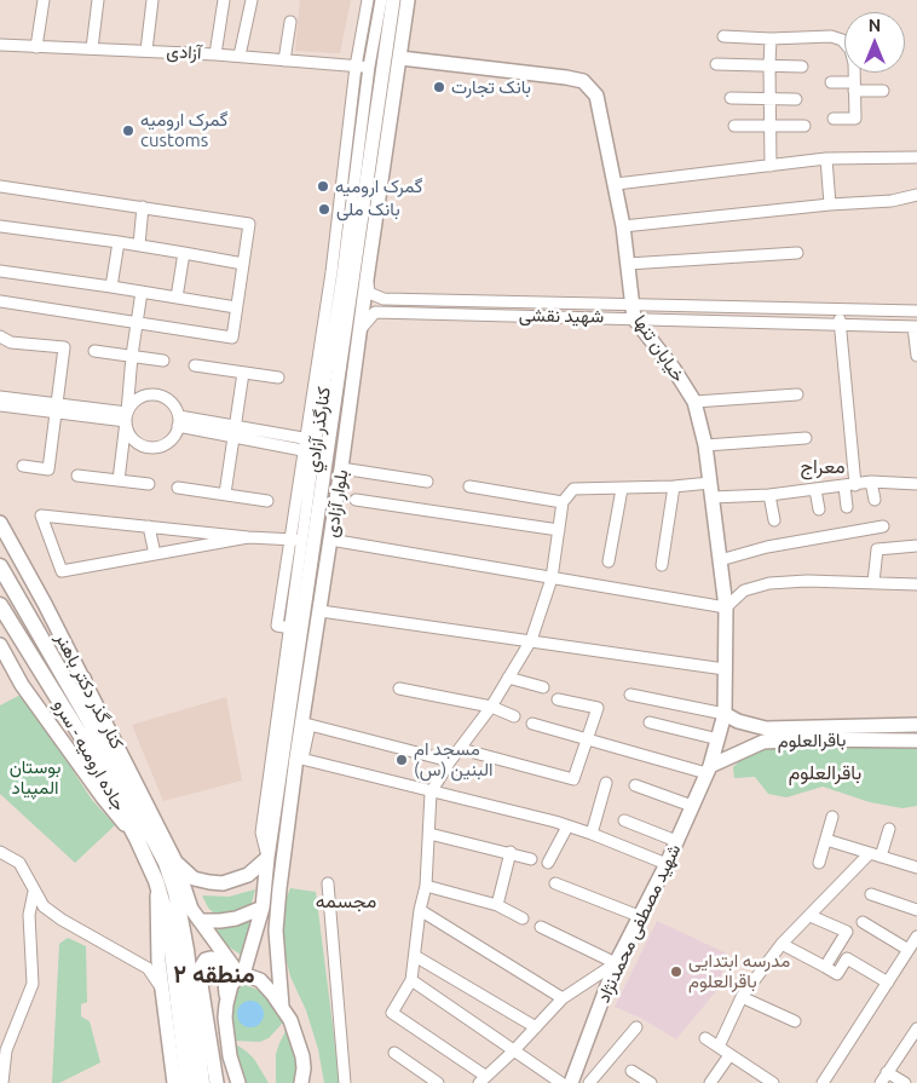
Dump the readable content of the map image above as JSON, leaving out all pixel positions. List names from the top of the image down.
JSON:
{
  "streets": {
    "highway": ["جاده ارومیه - سرو"],
    "main road": [
      "خیابان تنها",
      "بلوار آزادی",
      "کنار گذر دکتر باهنر",
      "باقرالعلوم",
      "شهید مصطفی محمدنژاد"
    ],
    "street": ["آزادی", "شهید نقشی", "کنارگذر آزادي"]
  },
  "crossings": [
    ["آزادی", "کنارگذر آزادي"],
    ["شهید نقشی", "خیابان تنها"],
    ["خیابان تنها", "بلوار آزادی"],
    ["خیابان تنها", "باقرالعلوم"],
    ["خیابان تنها", "شهید مصطفی محمدنژاد"],
    ["کنارگذر آزادي", "بلوار آزادی"],
    ["بلوار آزادی", "کنار گذر دکتر باهنر"],
    ["کنار گذر دکتر باهنر", "جاده ارومیه - سرو"],
    ["باقرالعلوم", "شهید مصطفی محمدنژاد"]
  ],
  "districts": [
    "معراج",
    "باقرالعلوم",
    "مجسمه",
    "منطقه ۲"
  ],
  "parks": ["بوستان المپیاد"],
  "places": [
    "بانک تجارت",
    "گمرک ارومیه customs",
    "گمرک ارومیه",
    "بانک ملى",
    "مسجد ام البنین (س)",
    "مدرسه ابتدایی باقرالعلوم"
  ],
  "north": "top"
}
